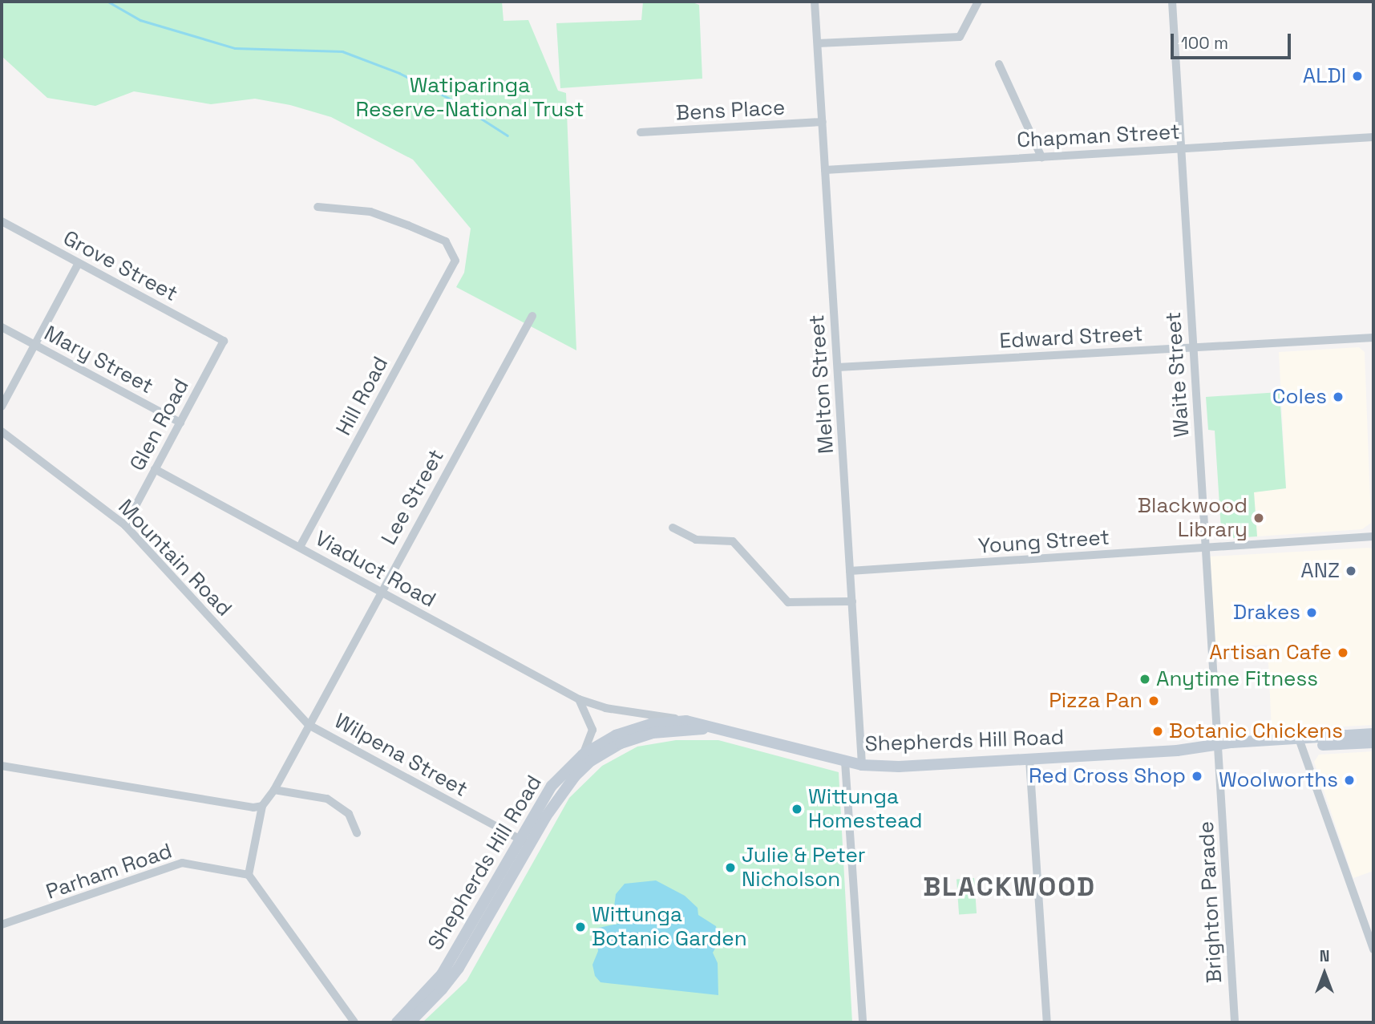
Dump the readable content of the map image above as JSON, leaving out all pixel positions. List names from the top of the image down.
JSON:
{
  "streets": {
    "main road": ["Shepherds Hill Road"],
    "street": [
      "Bens Place",
      "Chapman Street",
      "Grove Street",
      "Edward Street",
      "Mary Street",
      "Waite Street",
      "Melton Street",
      "Hill Road",
      "Glen Road",
      "Lee Street",
      "Young Street",
      "Mountain Road",
      "Viaduct Road",
      "Wilpena Street",
      "Parham Road",
      "Brighton Parade"
    ]
  },
  "crossings": [
    ["Bens Place", "Melton Street"],
    ["Chapman Street", "Waite Street"],
    ["Chapman Street", "Melton Street"],
    ["Grove Street", "Glen Road"],
    ["Edward Street", "Waite Street"],
    ["Edward Street", "Melton Street"],
    ["Mary Street", "Glen Road"],
    ["Waite Street", "Young Street"],
    ["Waite Street", "Shepherds Hill Road"],
    ["Waite Street", "Brighton Parade"],
    ["Melton Street", "Young Street"],
    ["Melton Street", "Shepherds Hill Road"],
    ["Hill Road", "Viaduct Road"],
    ["Glen Road", "Mountain Road"],
    ["Glen Road", "Viaduct Road"],
    ["Lee Street", "Mountain Road"],
    ["Lee Street", "Viaduct Road"],
    ["Lee Street", "Wilpena Street"],
    ["Mountain Road", "Wilpena Street"],
    ["Viaduct Road", "Shepherds Hill Road"],
    ["Shepherds Hill Road", "Wilpena Street"],
    ["Shepherds Hill Road", "Brighton Parade"],
    ["Wilpena Street", "Parham Road"]
  ],
  "districts": ["BLACKWOOD"],
  "parks": ["Watiparinga Reserve-National Trust"],
  "places": [
    "ALDI",
    "Coles",
    "Blackwood Library",
    "ANZ",
    "Drakes",
    "Artisan Cafe",
    "Anytime Fitness",
    "Pizza Pan",
    "Botanic Chickens",
    "Red Cross Shop",
    "Woolworths",
    "Wittunga Homestead",
    "Julie & Peter Nicholson",
    "Wittunga Botanic Garden"
  ],
  "scale_bar": "100 m",
  "north": "top"
}
